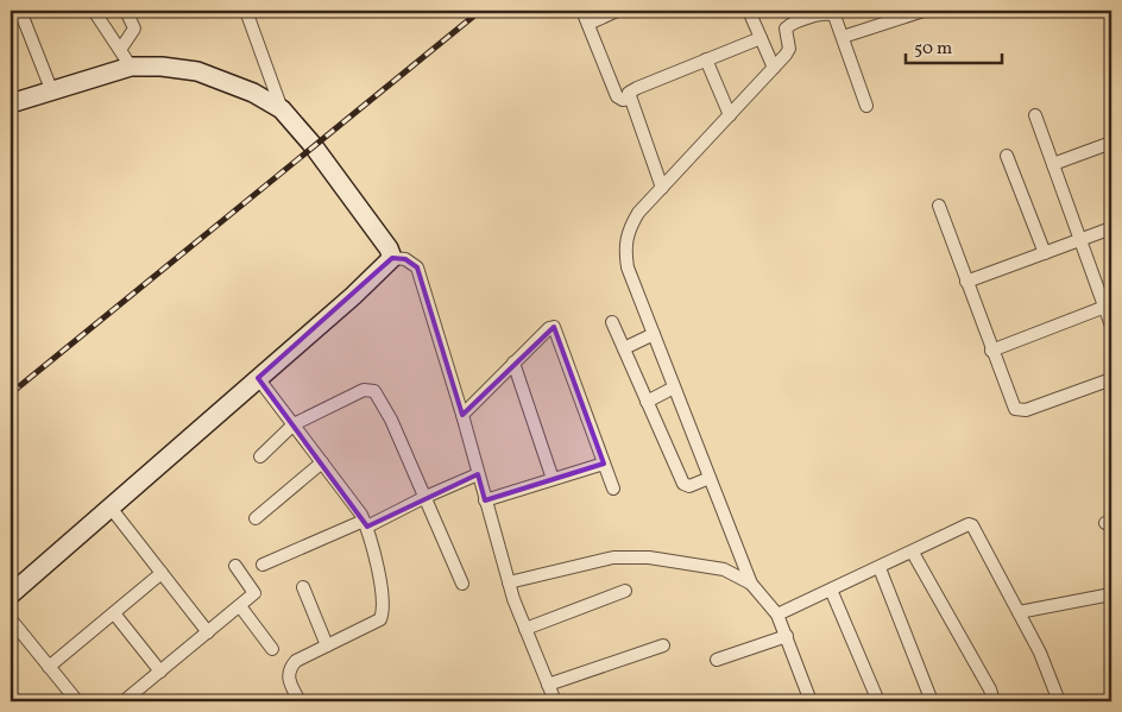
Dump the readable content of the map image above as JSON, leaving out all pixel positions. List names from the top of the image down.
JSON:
{
  "scale_bar": "50 m"
}
